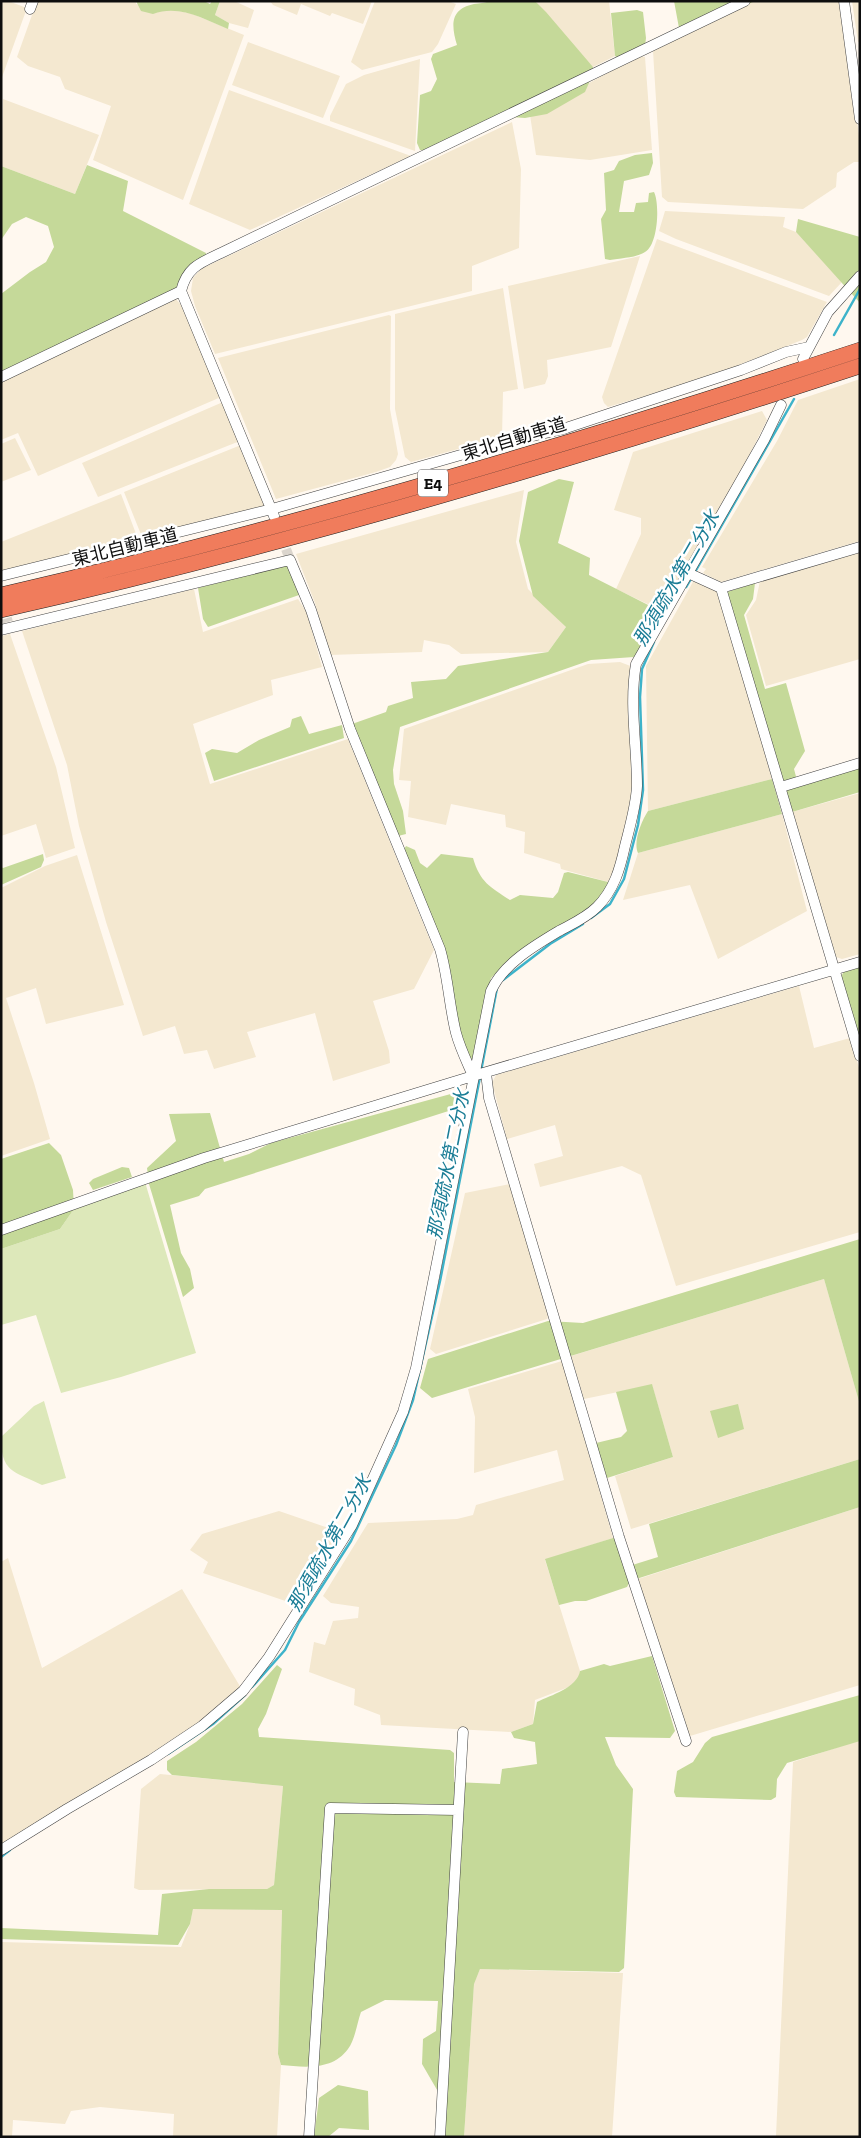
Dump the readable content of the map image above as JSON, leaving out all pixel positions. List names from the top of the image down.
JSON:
{
  "streets": {
    "highway": ["東北自動車道", "E4"]
  },
  "water": ["那須疏水第二分水"]
}
